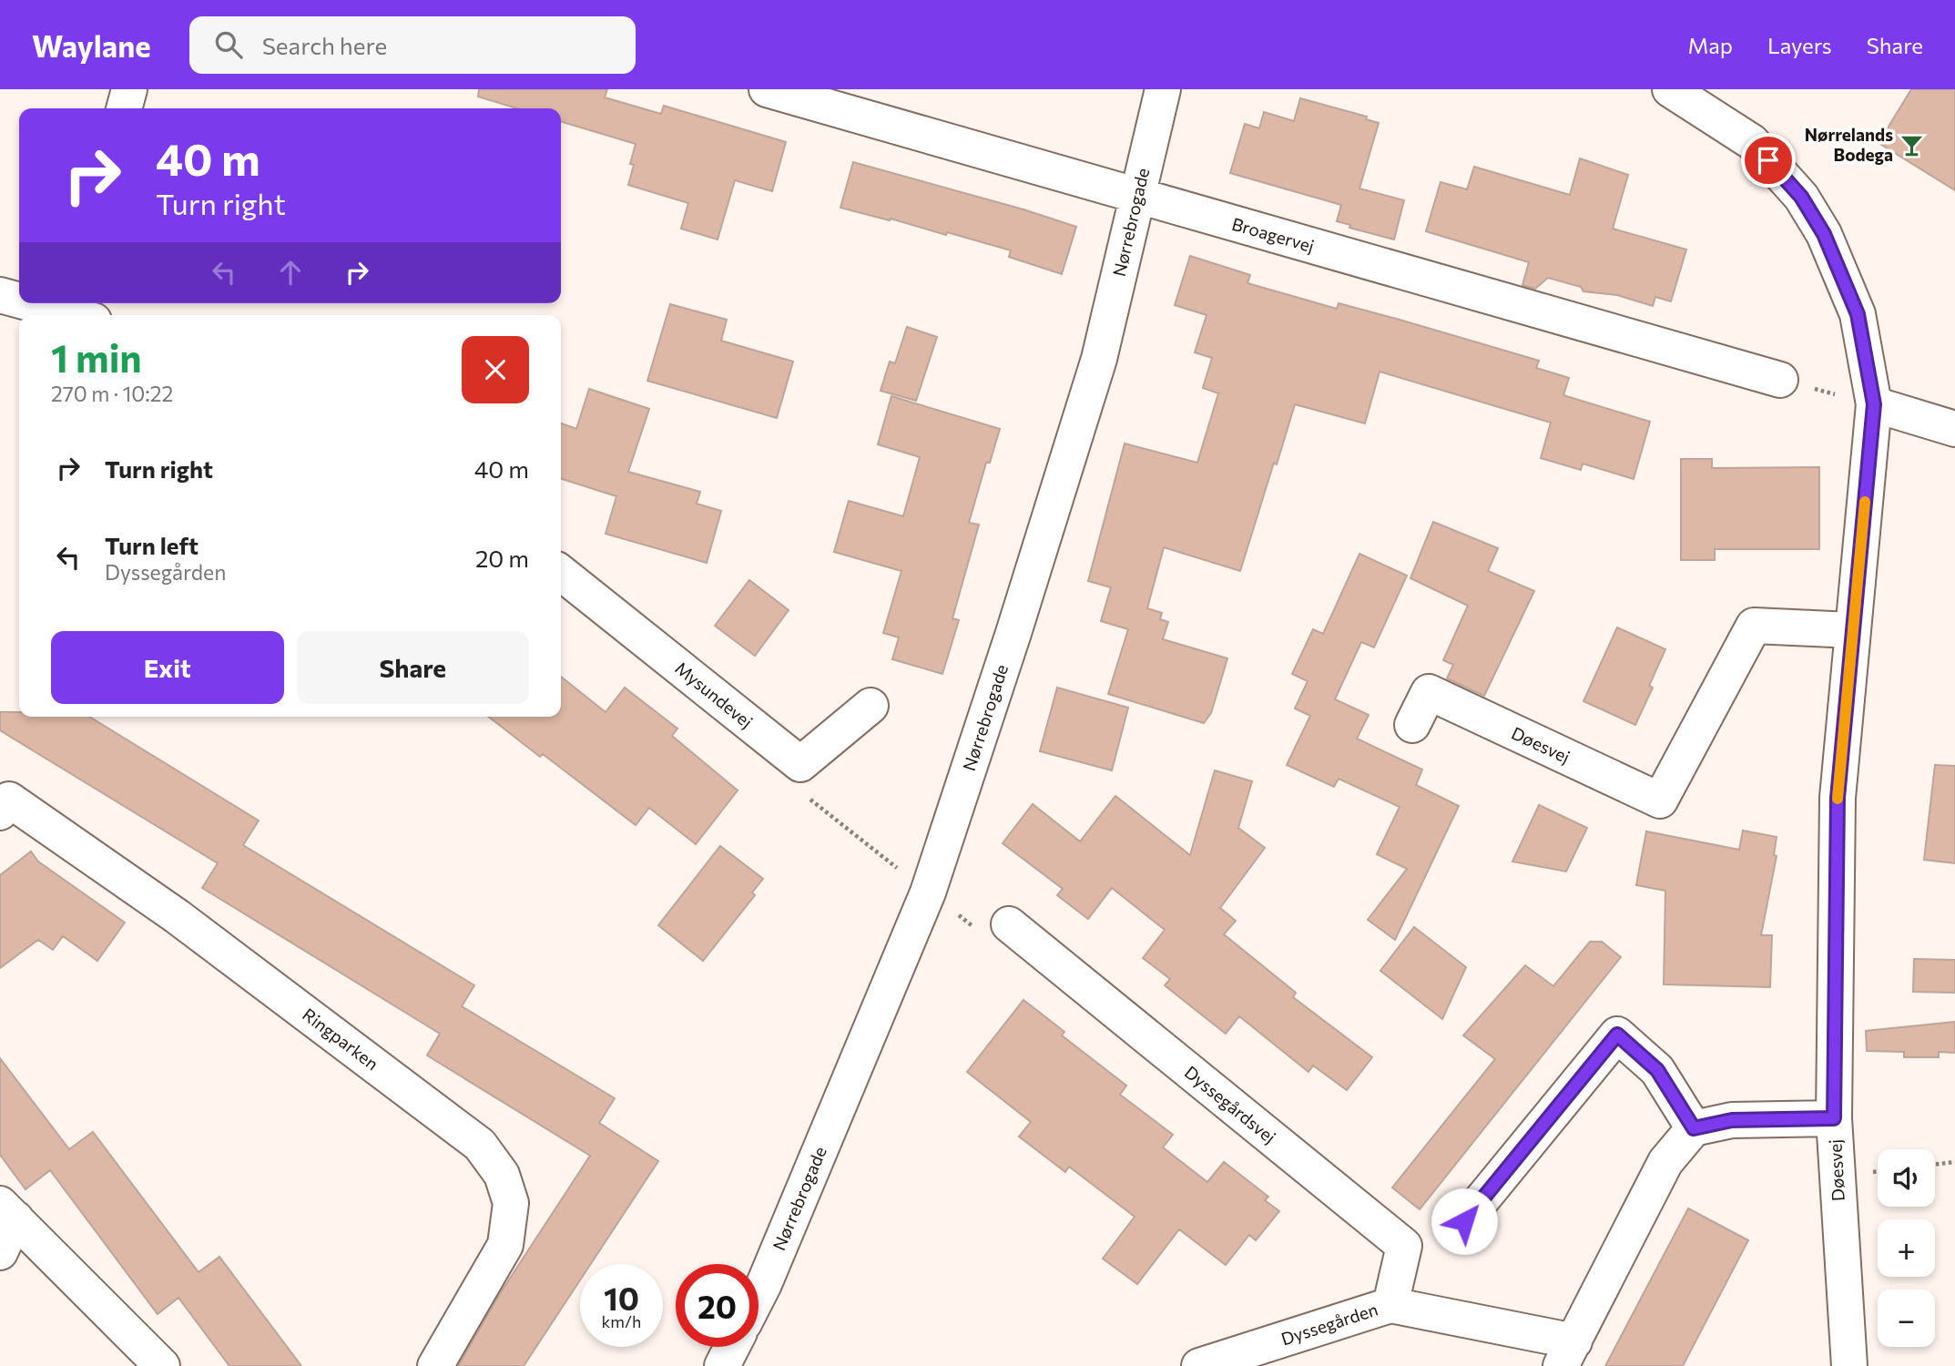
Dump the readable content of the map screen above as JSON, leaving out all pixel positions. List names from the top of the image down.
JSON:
{
  "streets": {
    "street": [
      "Nørrebrogade",
      "Broagervej",
      "Mysundevej",
      "Døesvej",
      "Ringparken",
      "Dyssegårdsvej",
      "Dyssegården"
    ]
  },
  "crossings": [
    ["Nørrebrogade", "Broagervej"],
    ["Dyssegårdsvej", "Dyssegården"]
  ],
  "places": {
    "bar": ["Nørrelands Bodega"]
  },
  "page": {
    "header": "Waylane",
    "search": "Search here",
    "nav": ["Map", "Layers", "Share"],
    "turn": ["40 m", "Turn right"],
    "heading": ["1 min", "270 m · 10:22"],
    "list": [
      {
        "name": "Turn right",
        "value": "40 m"
      },
      {
        "name": "Turn left",
        "note": "Dyssegården",
        "value": "20 m"
      }
    ],
    "buttons": ["Exit", "Share"],
    "map_buttons": ["+", "−"],
    "speed": "10 km/h",
    "limit": "20"
  }
}
